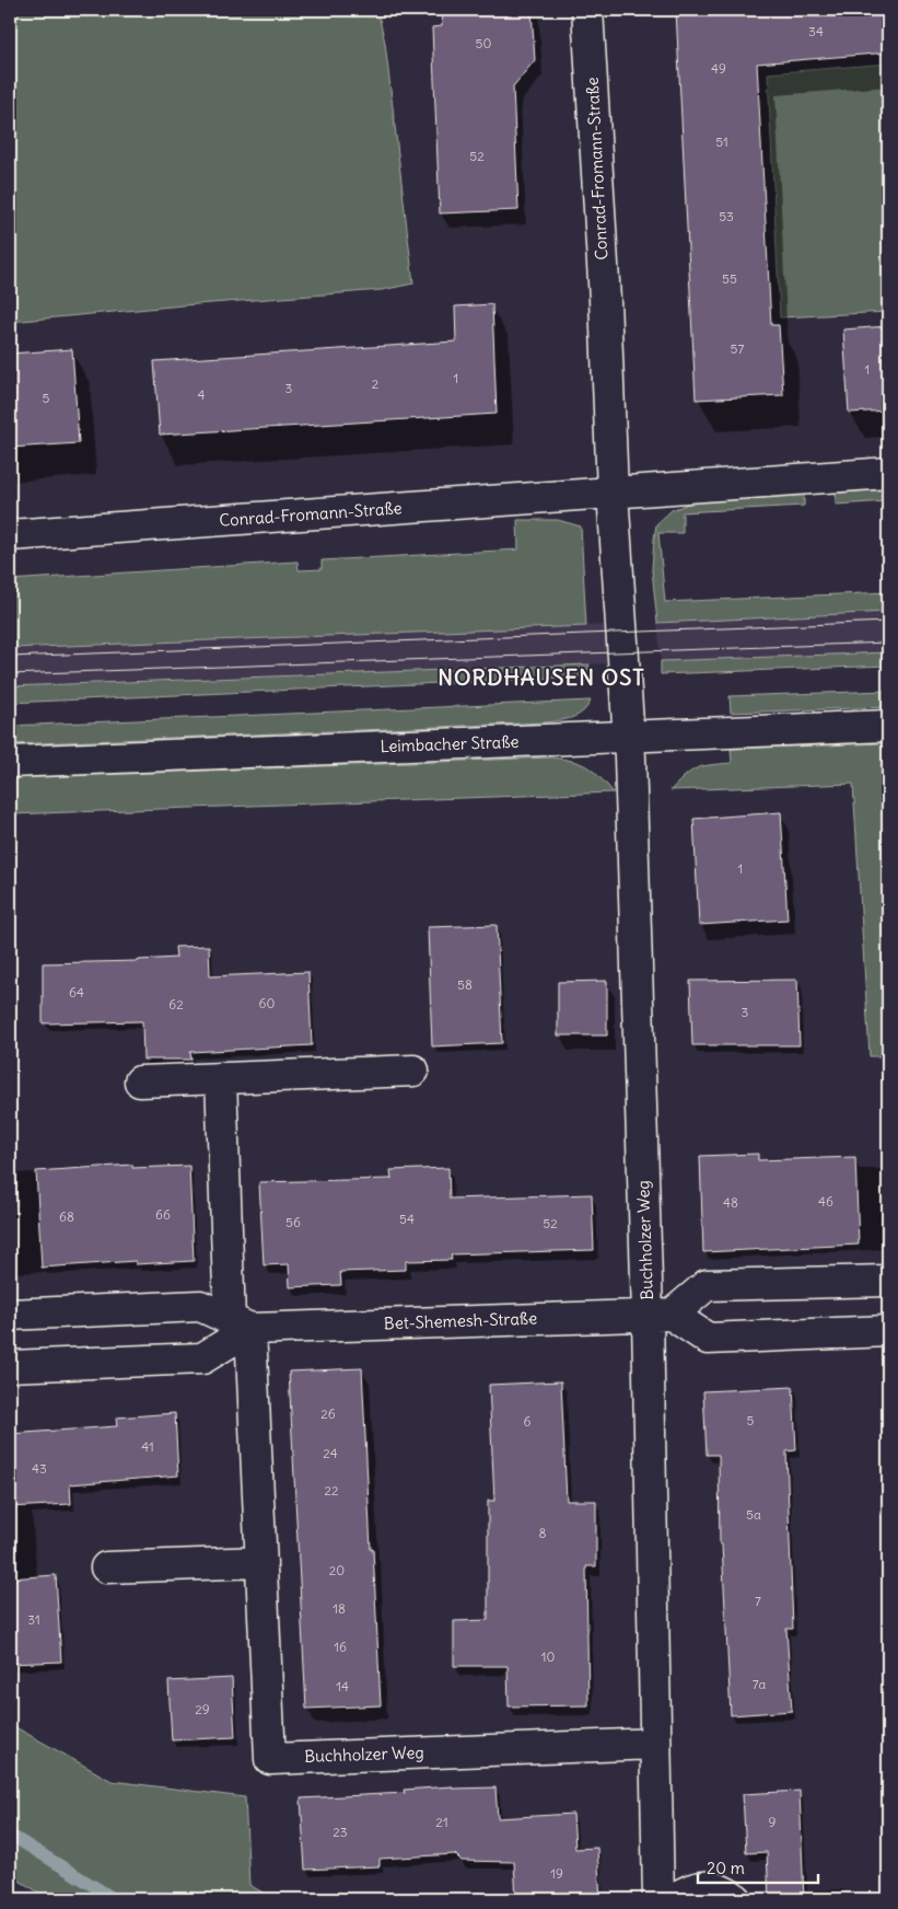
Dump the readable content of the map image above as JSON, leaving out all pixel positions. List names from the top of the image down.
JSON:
{
  "streets": {
    "street": [
      "Conrad-Fromann-Straße",
      "Leimbacher Straße",
      "Buchholzer Weg",
      "Bet-Shemesh-Straße"
    ]
  },
  "crossings": [
    ["Conrad-Fromann-Straße", "Leimbacher Straße"],
    ["Conrad-Fromann-Straße", "Buchholzer Weg"],
    ["Leimbacher Straße", "Buchholzer Weg"],
    ["Buchholzer Weg", "Bet-Shemesh-Straße"]
  ],
  "districts": ["NORDHAUSEN OST"],
  "house_numbers": [
    "34",
    "50",
    "49",
    "51",
    "52",
    "53",
    "55",
    "57",
    "1",
    "1",
    "2",
    "3",
    "4",
    "5",
    "1",
    "58",
    "64",
    "60",
    "62",
    "3",
    "46",
    "48",
    "66",
    "68",
    "54",
    "56",
    "52",
    "26",
    "5",
    "6",
    "41",
    "24",
    "43",
    "22",
    "5a",
    "8",
    "20",
    "7",
    "18",
    "31",
    "16",
    "10",
    "7a",
    "14",
    "29",
    "21",
    "9",
    "23",
    "19"
  ],
  "scale_bar": "20 m"
}
